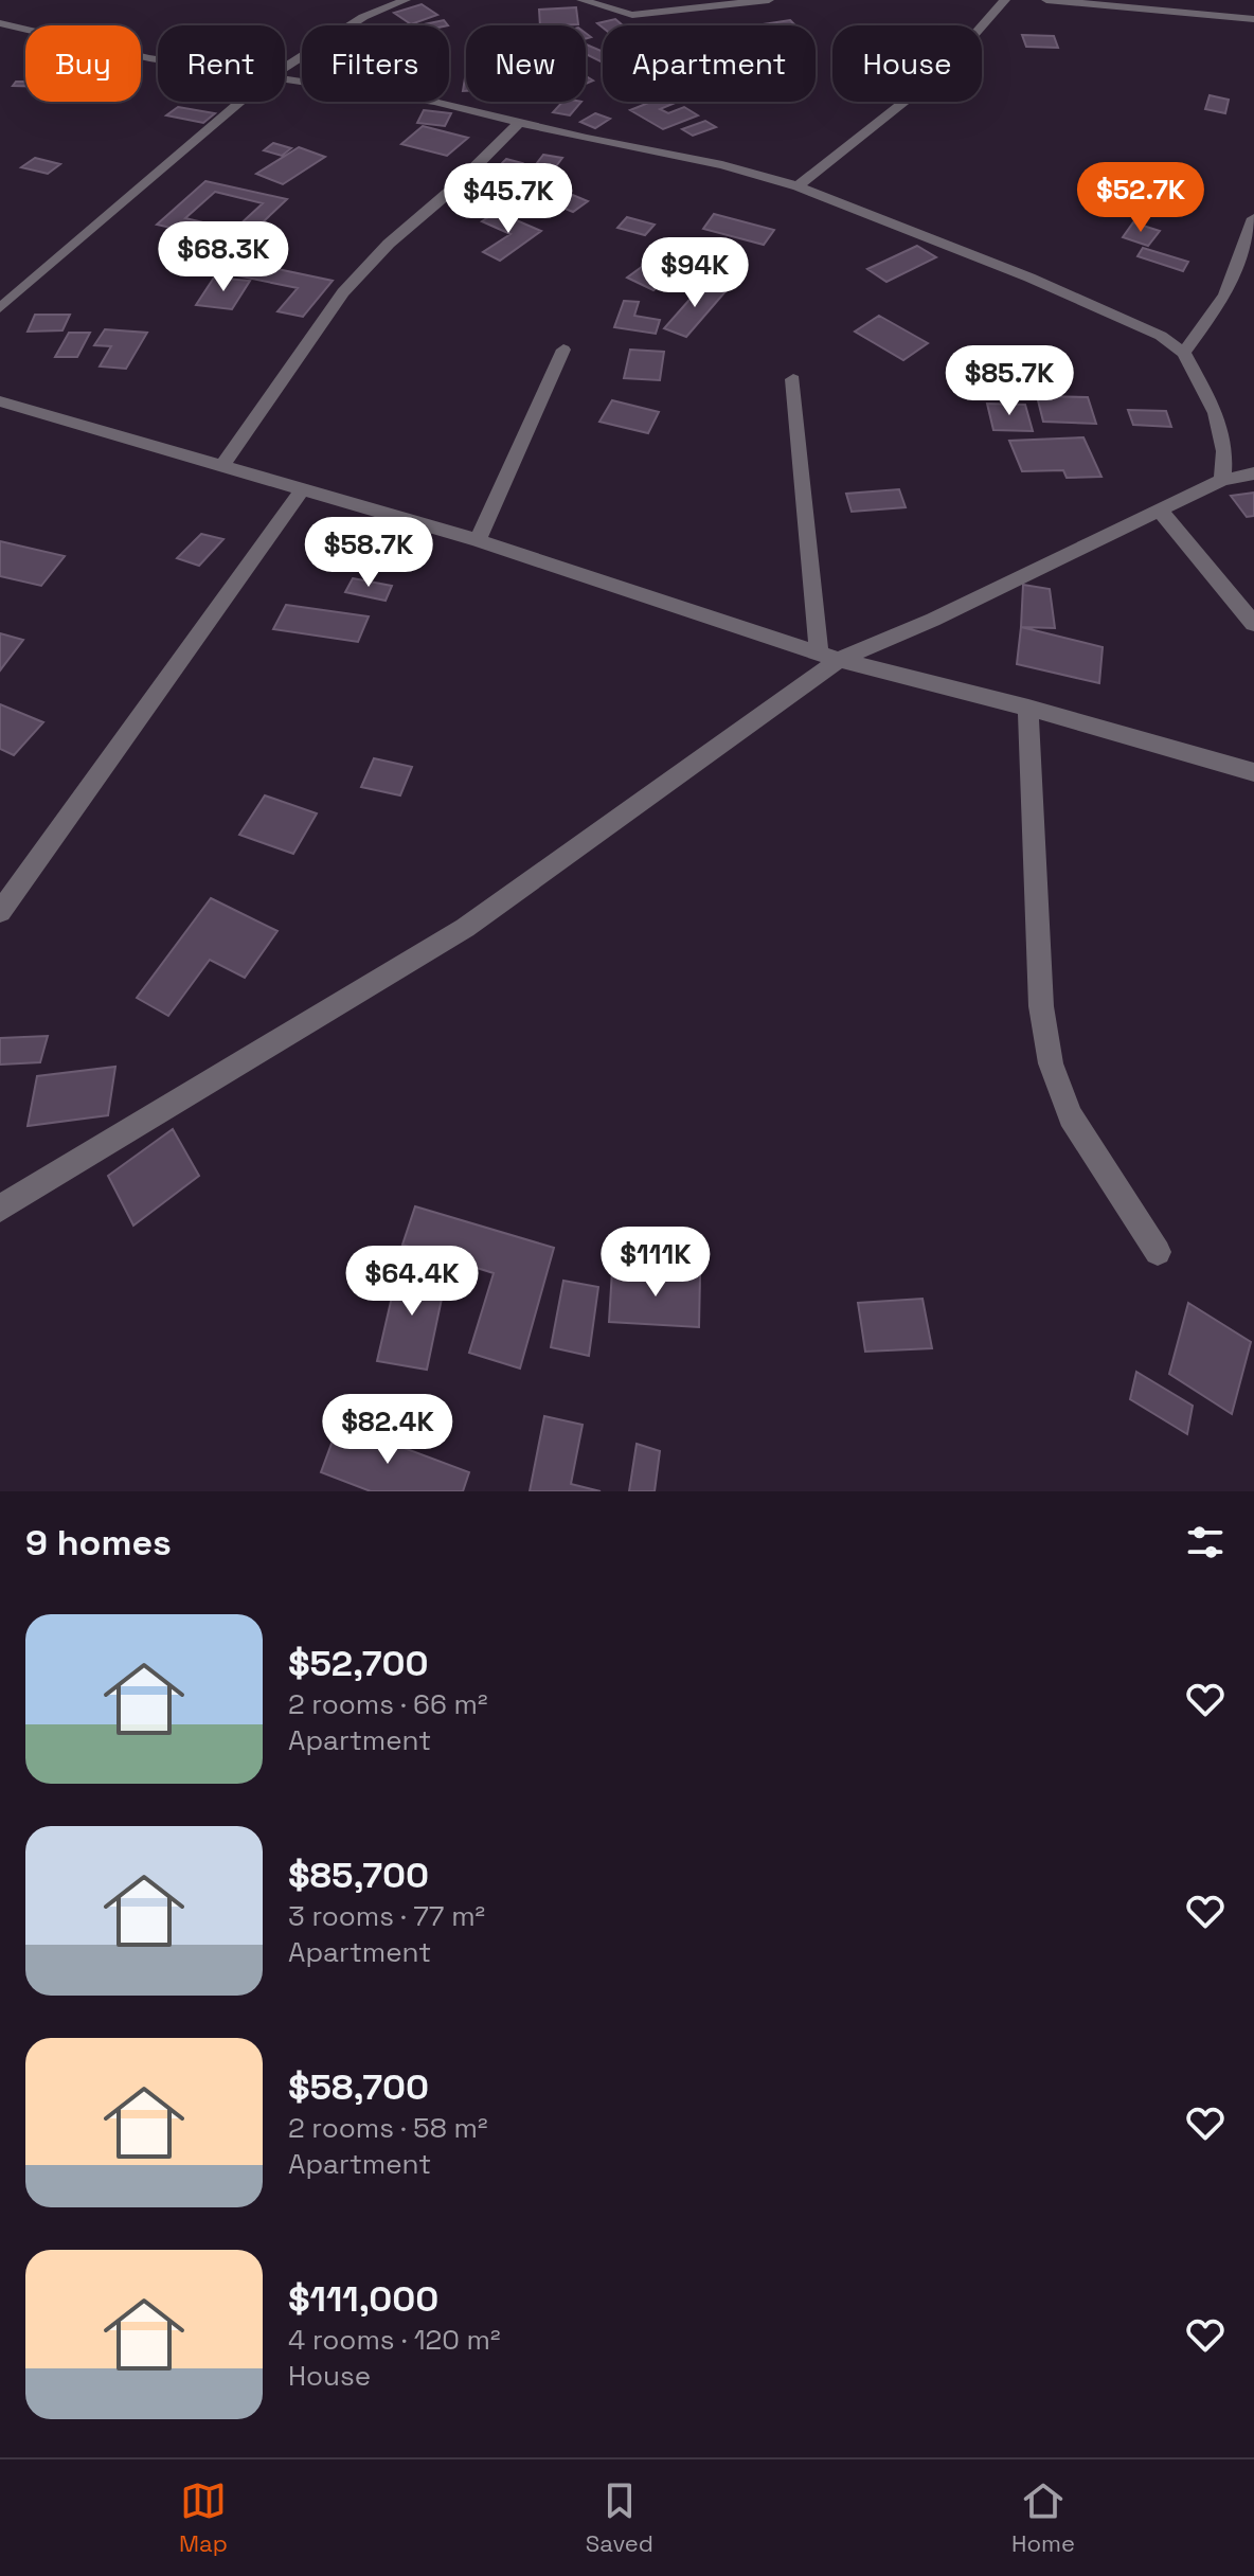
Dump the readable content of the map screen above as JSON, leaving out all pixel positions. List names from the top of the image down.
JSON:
{
  "page": {
    "chip": [
      "Buy",
      "Rent",
      "Filters",
      "New",
      "Apartment",
      "House"
    ],
    "price": [
      "$52.7K",
      "$45.7K",
      "$68.3K",
      "$94K",
      "$85.7K",
      "$58.7K",
      "$111K",
      "$64.4K",
      "$82.4K"
    ],
    "heading": "9 homes",
    "list": [
      {
        "name": "$52,700",
        "note": "2 rooms · 66 m² · Apartment"
      },
      {
        "name": "$85,700",
        "note": "3 rooms · 77 m² · Apartment"
      },
      {
        "name": "$58,700",
        "note": "2 rooms · 58 m² · Apartment"
      },
      {
        "name": "$111,000",
        "note": "4 rooms · 120 m² · House"
      }
    ],
    "tabs": ["Map", "Saved", "Home"]
  }
}
